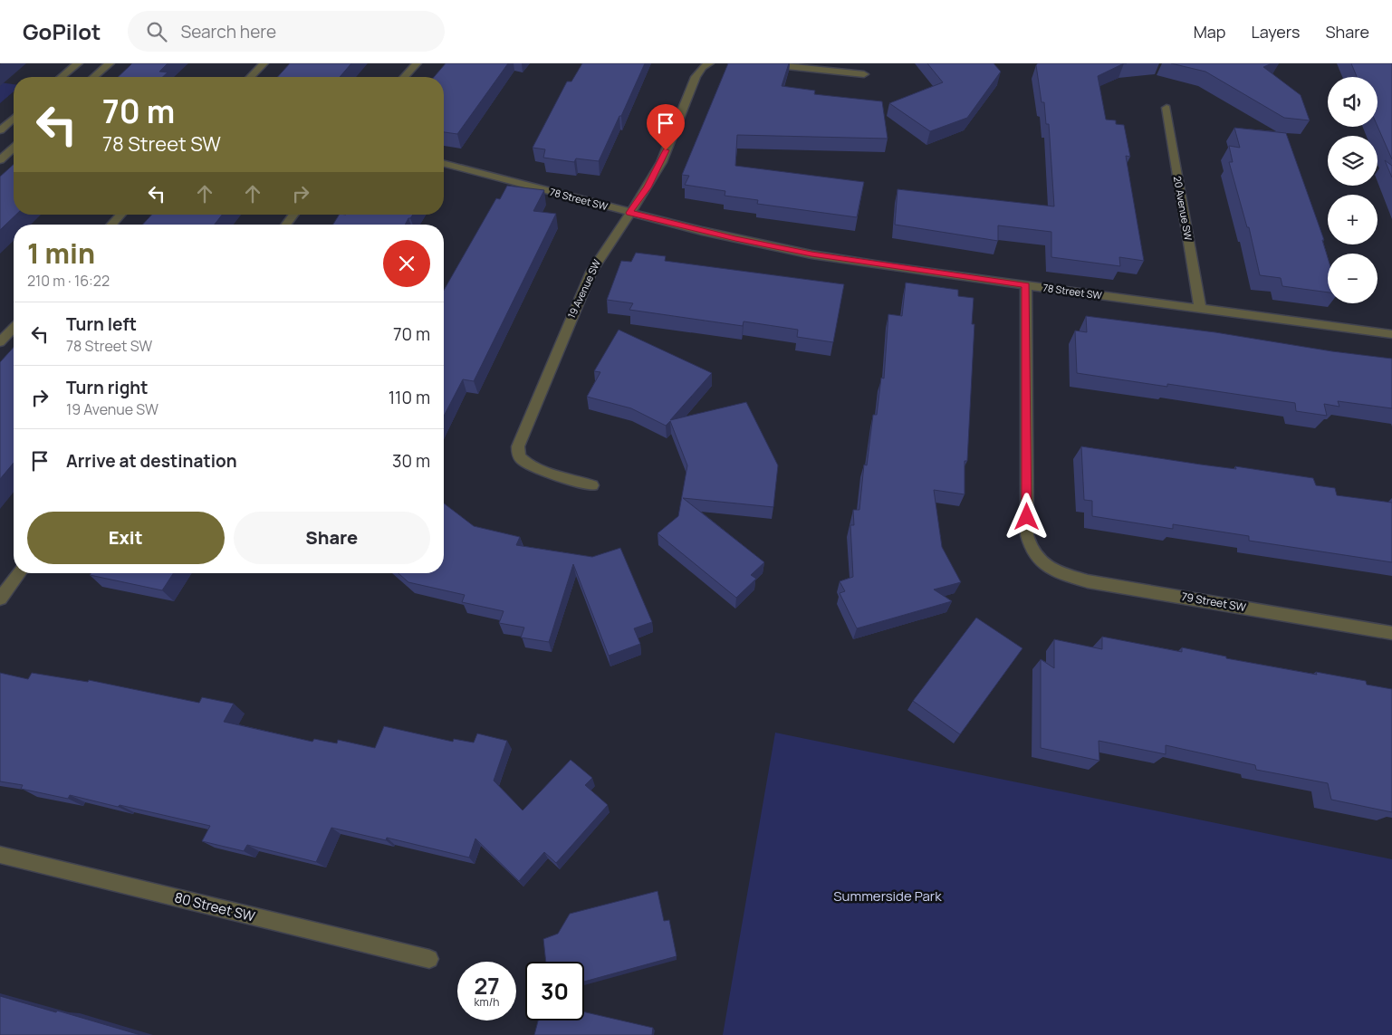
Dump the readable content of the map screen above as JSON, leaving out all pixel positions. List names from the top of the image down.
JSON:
{
  "streets": {
    "street": [
      "78 Street SW",
      "20 Avenue SW",
      "19 Avenue SW",
      "79 Street SW",
      "80 Street SW"
    ]
  },
  "crossings": [
    ["78 Street SW", "20 Avenue SW"],
    ["78 Street SW", "19 Avenue SW"],
    ["78 Street SW", "79 Street SW"]
  ],
  "parks": ["Summerside Park"],
  "page": {
    "header": "GoPilot",
    "search": "Search here",
    "nav": ["Map", "Layers", "Share"],
    "map_buttons": ["+", "−"],
    "turn": ["70 m", "78 Street SW"],
    "heading": ["1 min", "210 m · 16:22"],
    "list": [
      {
        "name": "Turn left",
        "note": "78 Street SW",
        "value": "70 m"
      },
      {
        "name": "Turn right",
        "note": "19 Avenue SW",
        "value": "110 m"
      },
      {
        "name": "Arrive at destination",
        "value": "30 m"
      }
    ],
    "buttons": ["Exit", "Share"],
    "speed": "27 km/h",
    "limit": "30"
  }
}
